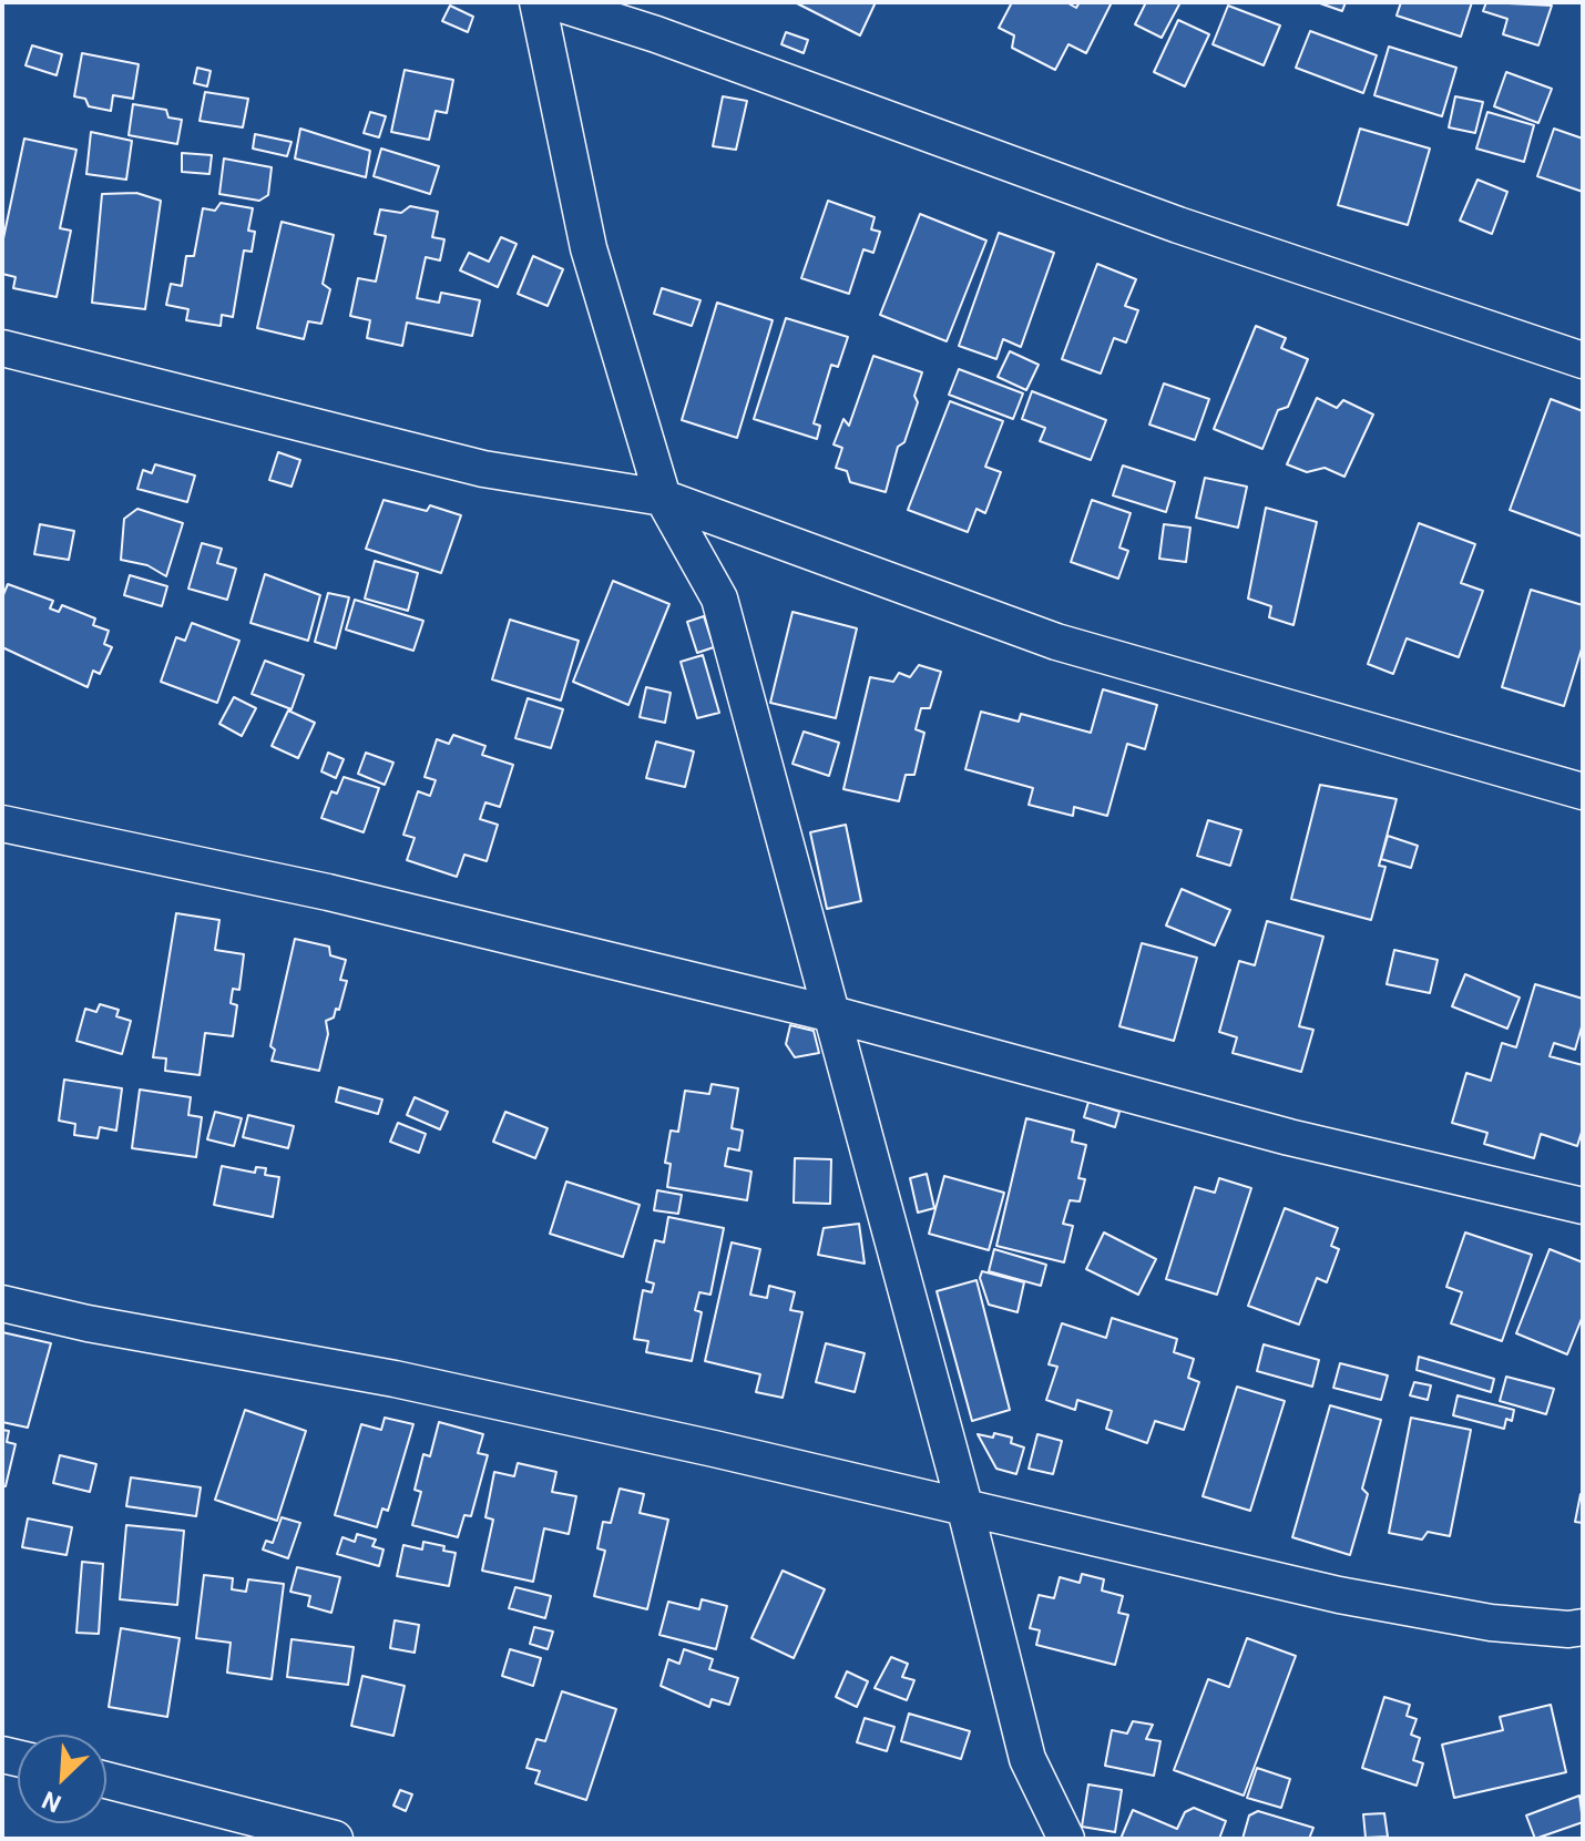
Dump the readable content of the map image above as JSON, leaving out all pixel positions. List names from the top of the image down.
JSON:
{
  "north": "bottom left"
}
